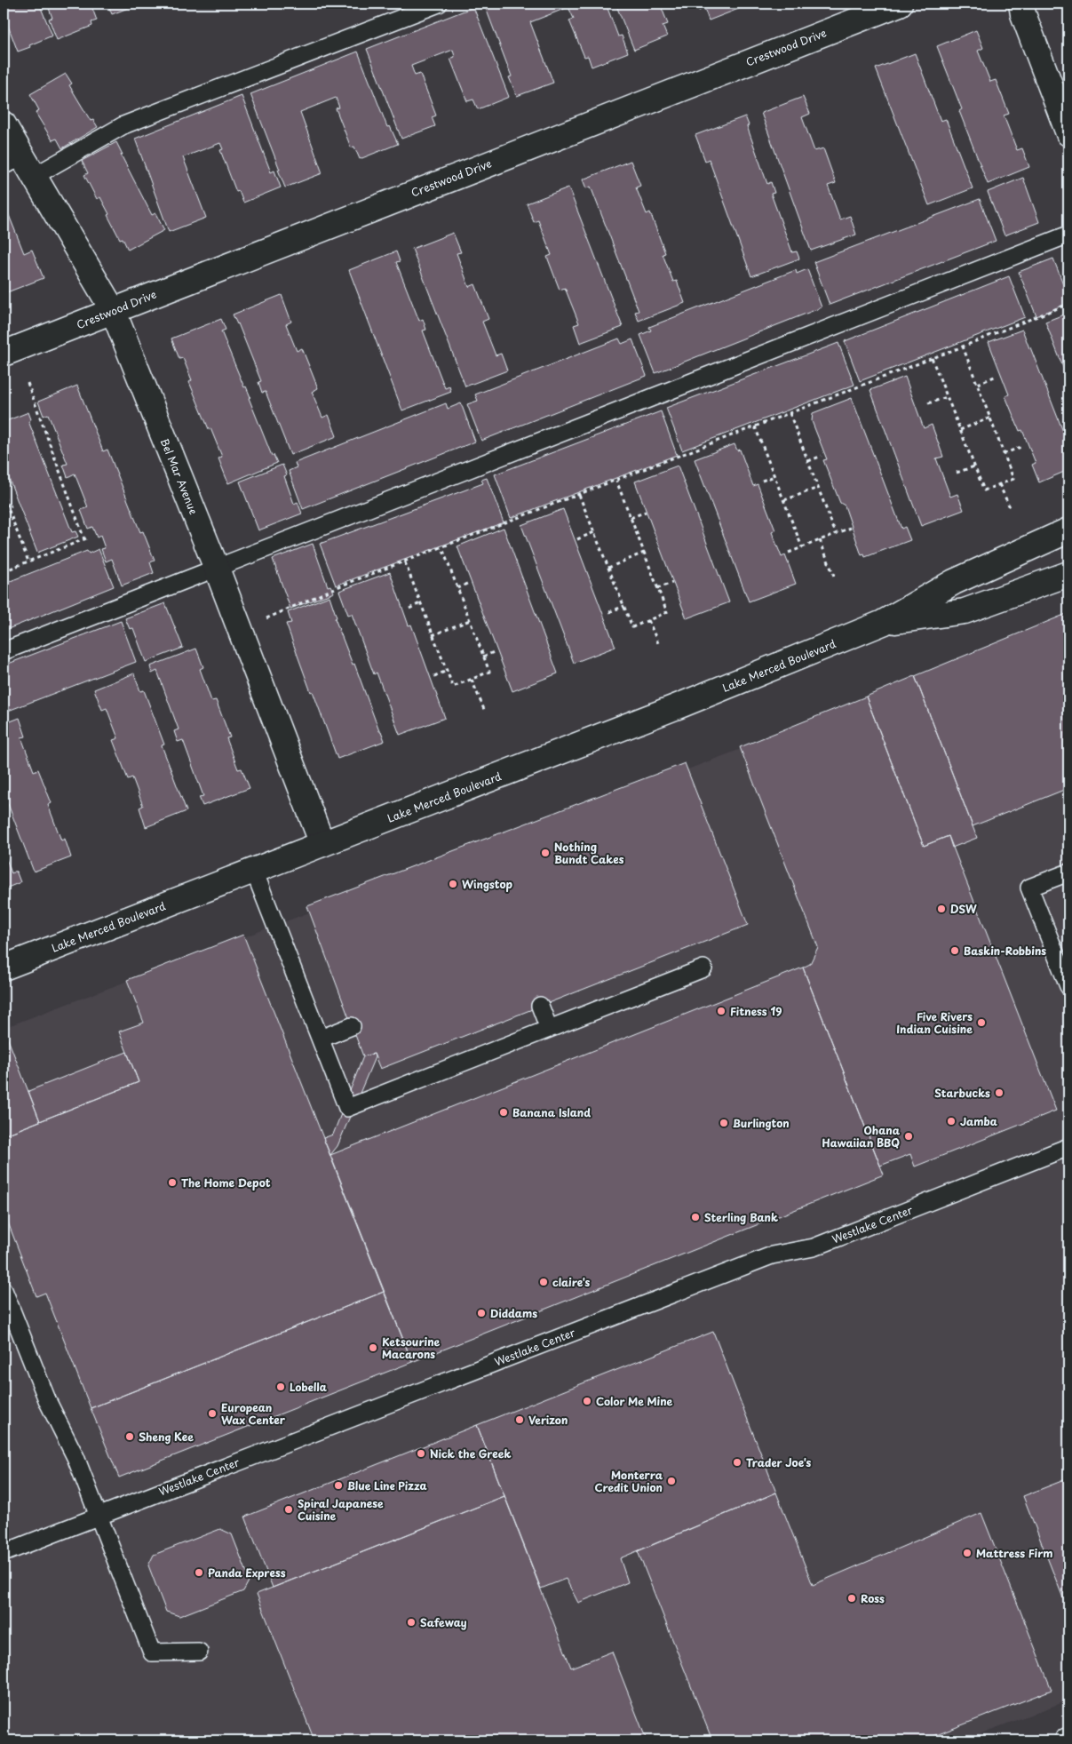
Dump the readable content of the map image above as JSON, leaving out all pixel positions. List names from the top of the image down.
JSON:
{
  "streets": {
    "street": ["Crestwood Drive", "Bel Mar Avenue", "Lake Merced Boulevard"],
    "lane": ["Westlake Center"]
  },
  "crossings": [
    ["Crestwood Drive", "Bel Mar Avenue"],
    ["Bel Mar Avenue", "Lake Merced Boulevard"]
  ],
  "places": [
    "Nothing Bundt Cakes",
    "Wingstop",
    "DSW",
    "Baskin-Robbins",
    "Fitness 19",
    "Five Rivers Indian Cuisine",
    "Starbucks",
    "Banana Island",
    "Jamba",
    "Burlington",
    "Ohana Hawaiian BBQ",
    "The Home Depot",
    "Sterling Bank",
    "claire's",
    "Diddams",
    "Ketsourine Macarons",
    "Lobella",
    "Color Me Mine",
    "European Wax Center",
    "Verizon",
    "Sheng Kee",
    "Nick the Greek",
    "Trader Joe's",
    "Monterra Credit Union",
    "Blue Line Pizza",
    "Spiral Japanese Cuisine",
    "Mattress Firm",
    "Panda Express",
    "Ross",
    "Safeway"
  ]
}
